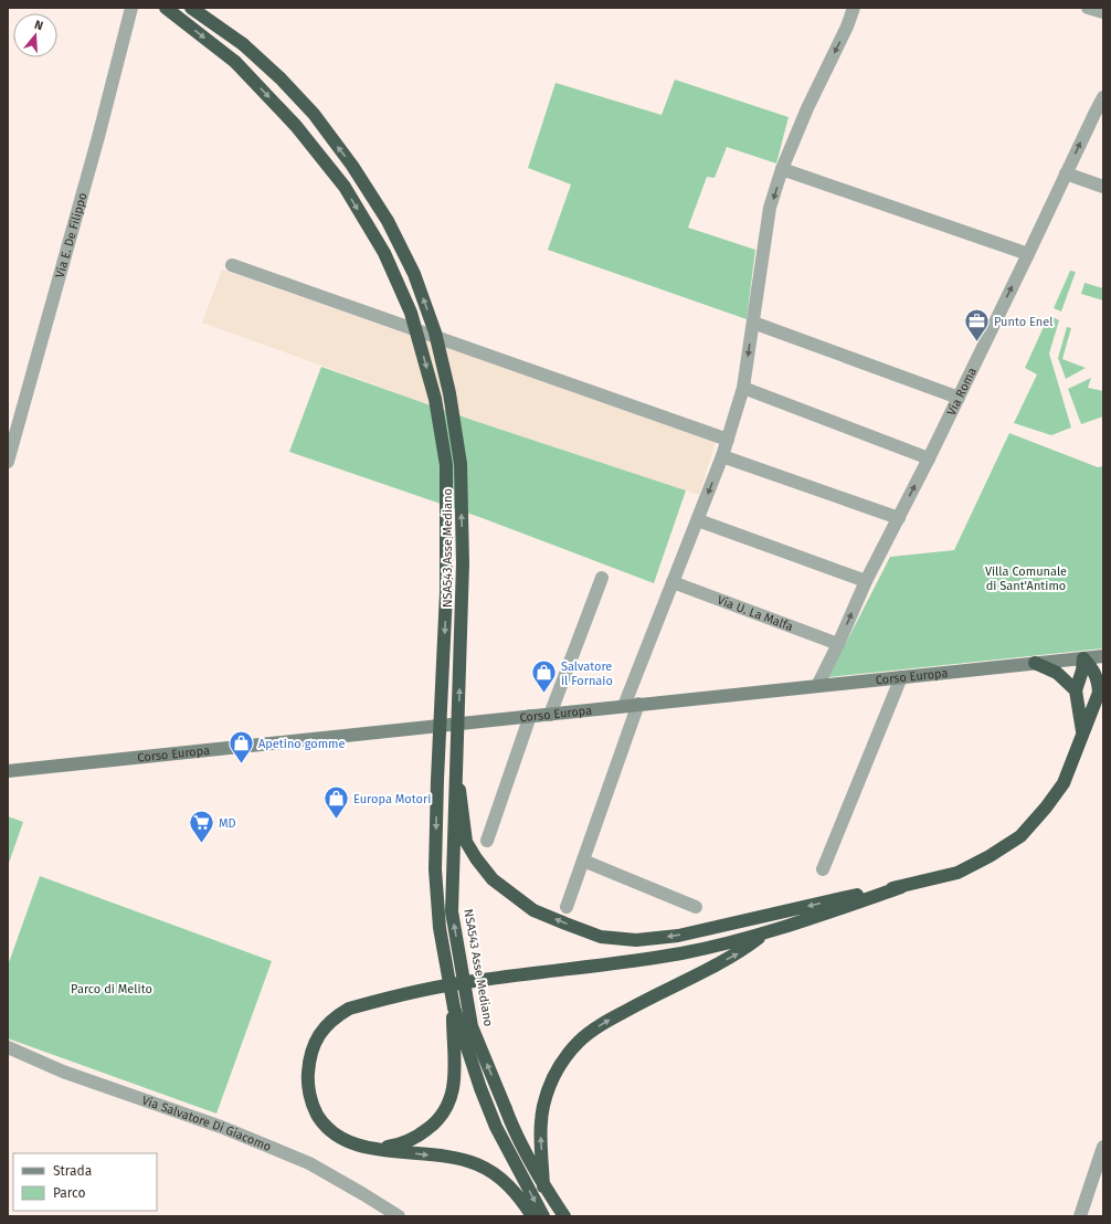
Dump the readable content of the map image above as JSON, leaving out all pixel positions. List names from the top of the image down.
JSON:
{
  "streets": {
    "highway": ["NSA543 Asse Mediano"],
    "main road": ["Corso Europa"],
    "street": [
      "Via E. De Filippo",
      "Via Roma",
      "Via U. La Malfa",
      "Via Salvatore Di Giacomo"
    ]
  },
  "crossings": [
    ["Via Roma", "Via U. La Malfa"],
    ["Via Roma", "Corso Europa"]
  ],
  "one_way": ["Via Roma"],
  "parks": ["Villa Comunale di Sant'Antimo", "Parco di Melito"],
  "places": {
    "office": ["Punto Enel"],
    "shop": ["Salvatore il Fornaio", "Apetino gomme", "Europa Motori"],
    "supermarket": ["MD"]
  },
  "legend": ["Strada", "Parco"],
  "north": "top"
}
